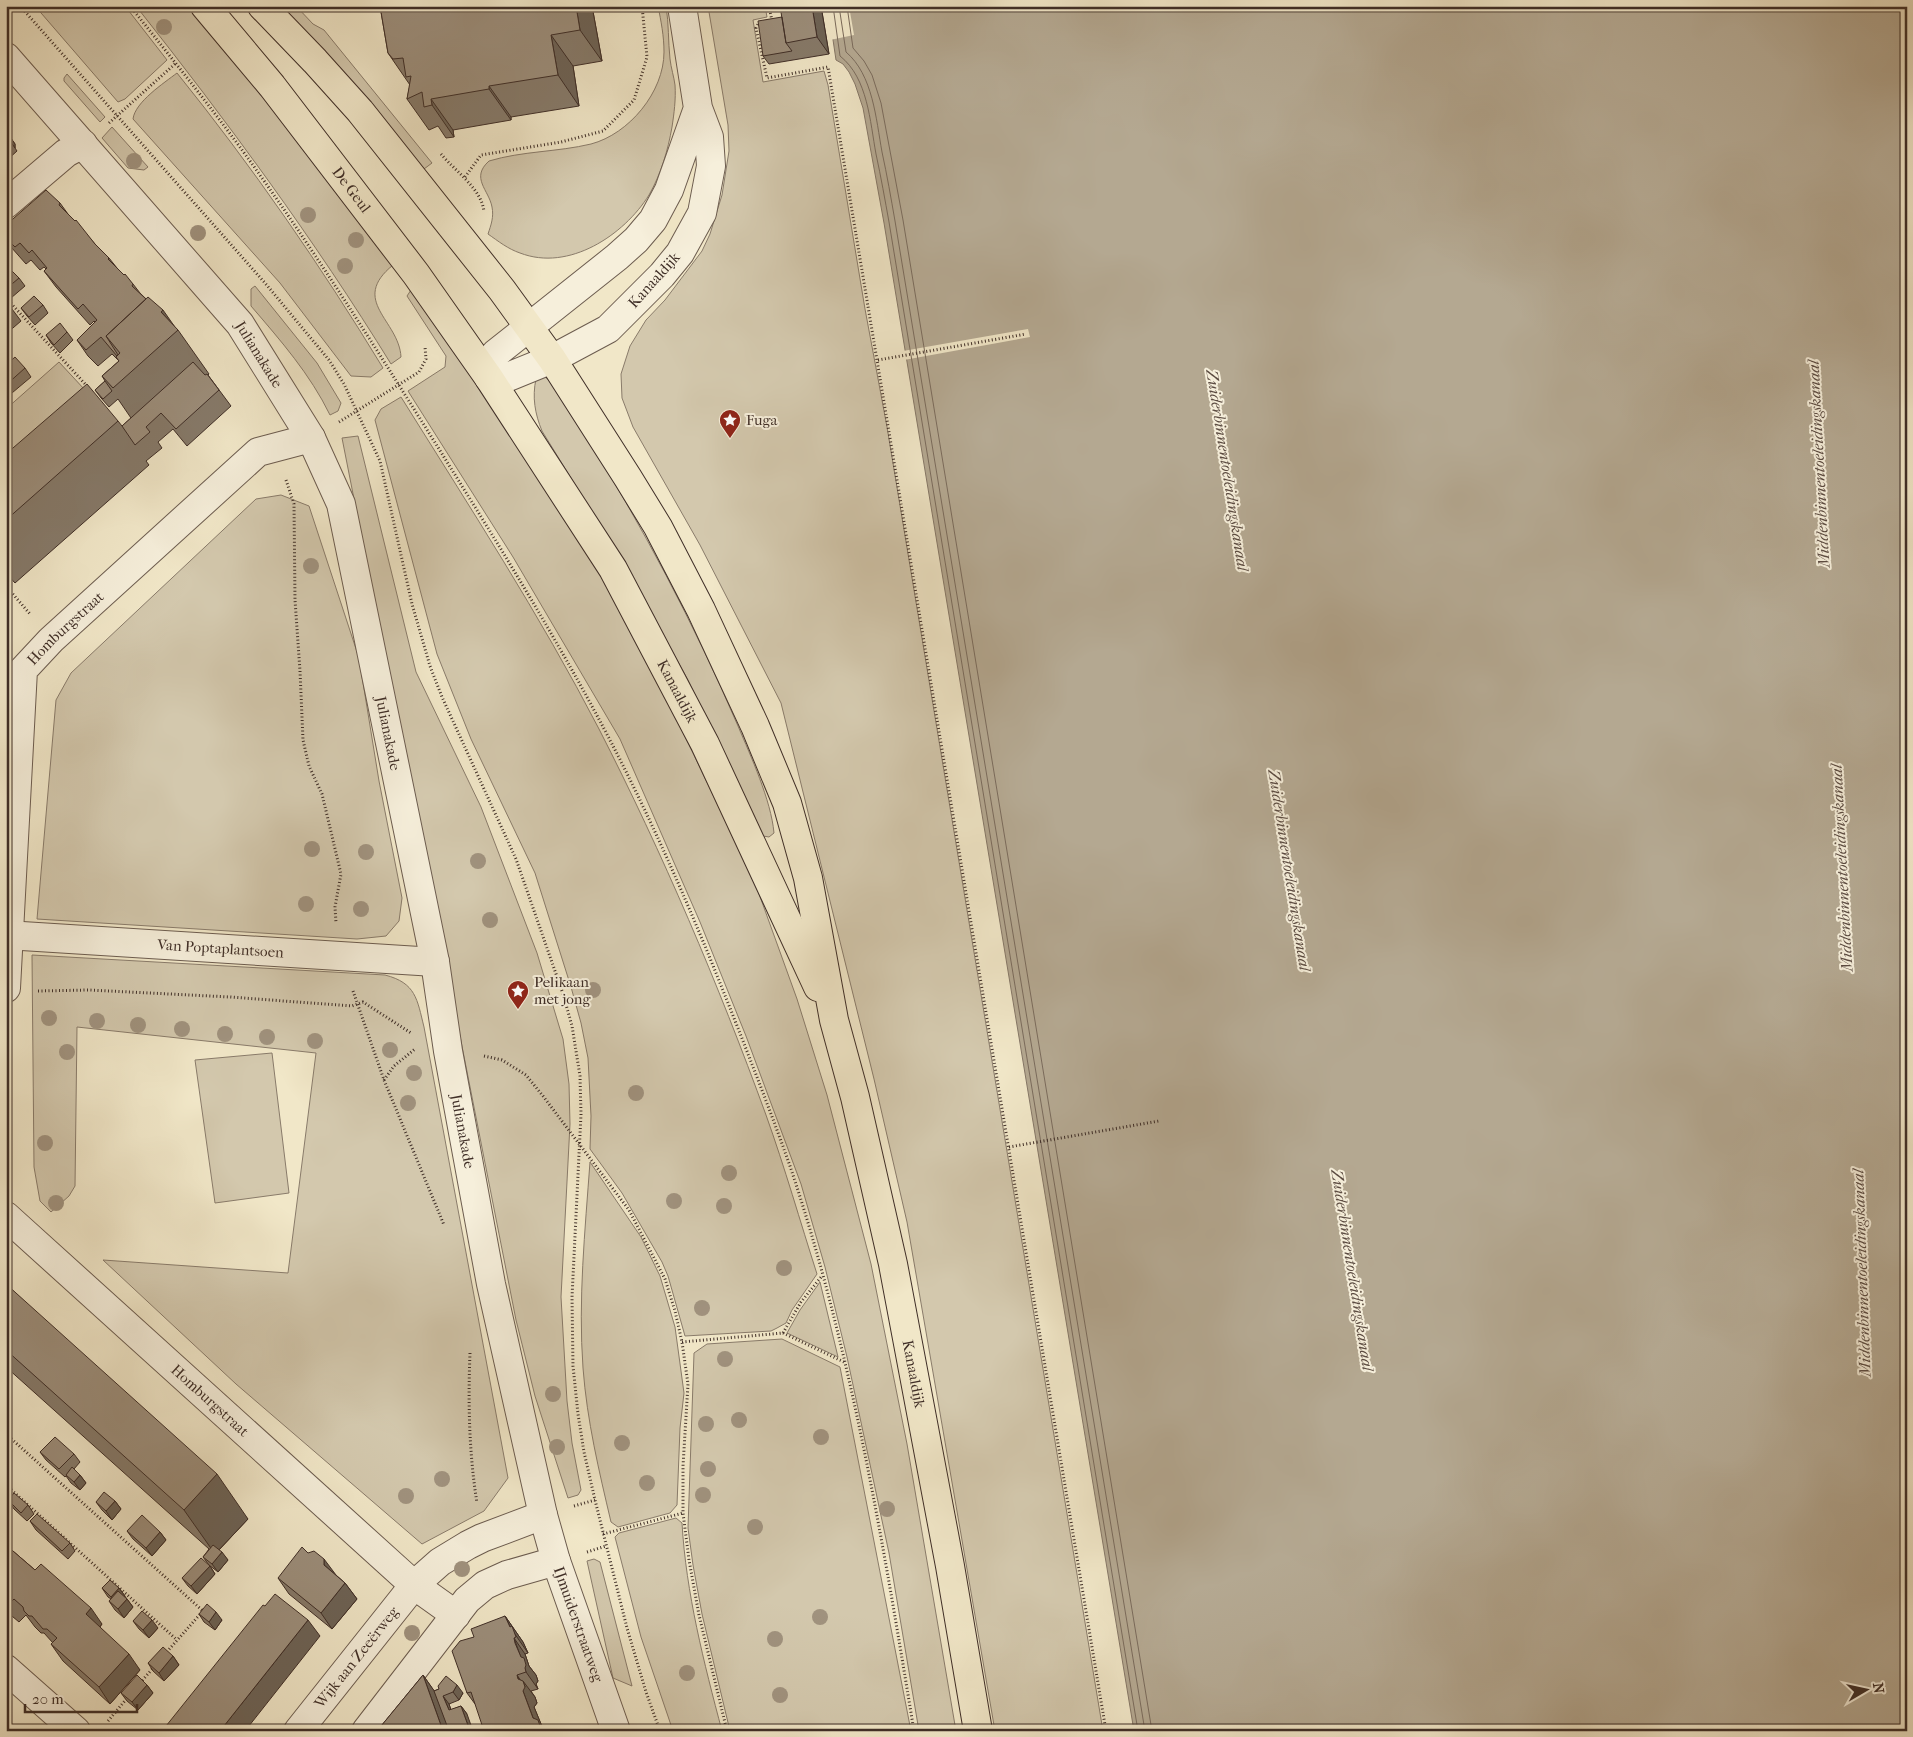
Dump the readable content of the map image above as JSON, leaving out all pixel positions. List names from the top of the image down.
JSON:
{
  "streets": {
    "main road": ["De Geul", "Kanaaldijk"],
    "street": [
      "Julianakade",
      "Homburgstraat",
      "Van Poptaplantsoen",
      "IJmuiderstraatweg",
      "Wijk aan Zeeërweg"
    ]
  },
  "crossings": [
    ["De Geul", "Kanaaldijk"],
    ["Julianakade", "Homburgstraat"],
    ["Julianakade", "Van Poptaplantsoen"],
    ["Julianakade", "IJmuiderstraatweg"],
    ["Julianakade", "Wijk aan Zeeërweg"],
    ["Homburgstraat", "Van Poptaplantsoen"],
    ["Homburgstraat", "Wijk aan Zeeërweg"],
    ["IJmuiderstraatweg", "Wijk aan Zeeërweg"]
  ],
  "water": ["Middenbinnentoeleidingskanaal", "Zuiderbinnentoeleidingskanaal"],
  "places": {
    "place": ["Fuga", "Pelikaan met jong"]
  },
  "scale_bar": "20 m",
  "north": "right"
}
